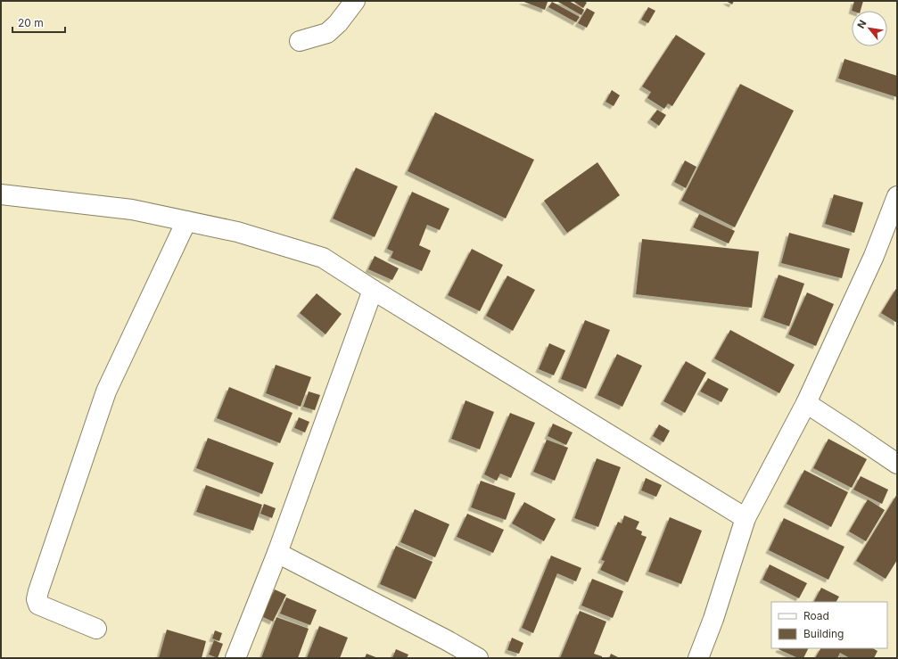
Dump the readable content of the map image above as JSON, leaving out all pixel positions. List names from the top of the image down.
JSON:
{
  "legend": ["Road", "Building"],
  "scale_bar": "20 m",
  "north": "top left"
}
